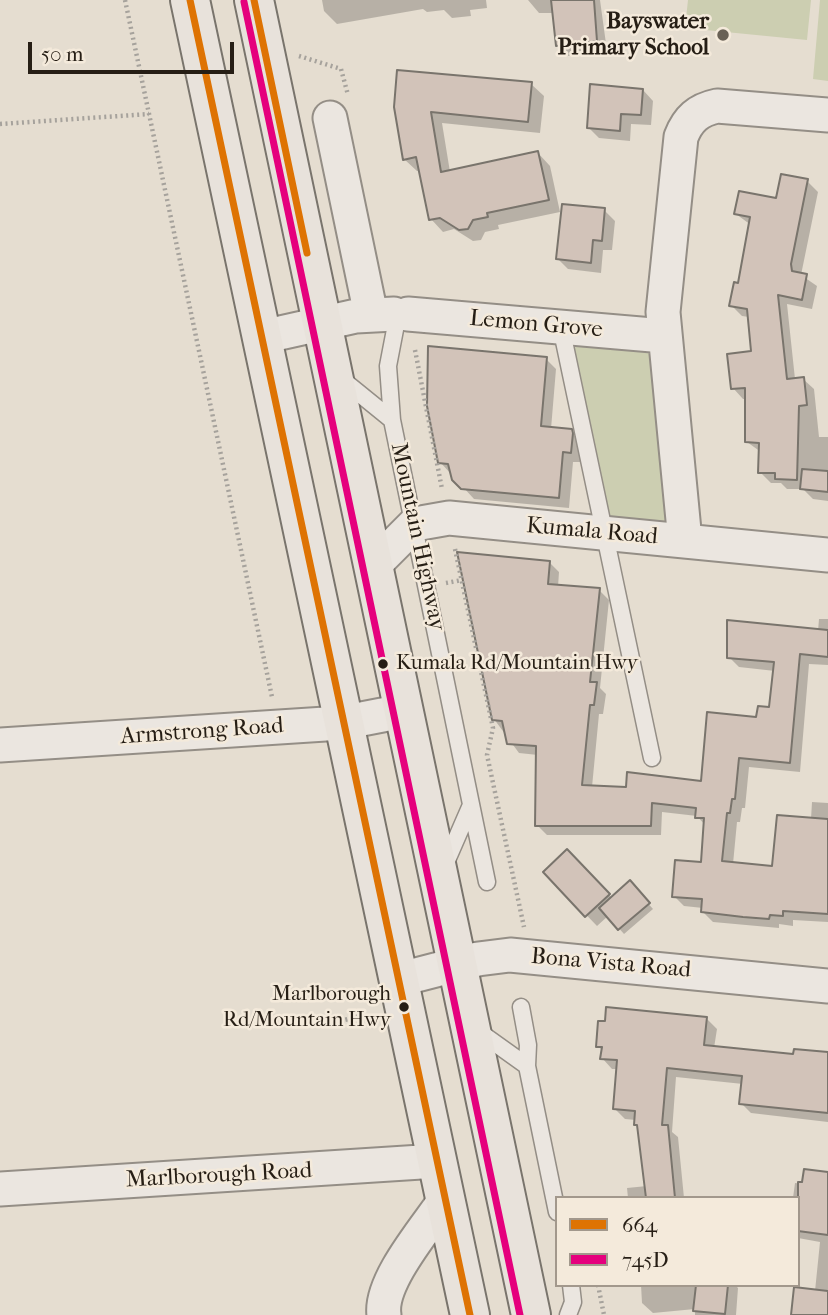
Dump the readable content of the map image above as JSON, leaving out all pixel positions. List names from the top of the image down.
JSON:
{
  "streets": {
    "street": [
      "Lemon Grove",
      "Kumala Road",
      "Mountain Highway",
      "Armstrong Road",
      "Bona Vista Road",
      "Marlborough Road"
    ]
  },
  "crossings": [
    ["Lemon Grove", "Mountain Highway"],
    ["Kumala Road", "Mountain Highway"]
  ],
  "places": ["Bayswater Primary School", "Kumala Rd/Mountain Hwy", "Marlborough Rd/Mountain Hwy"],
  "lines": ["transit line 664", "transit line 745D"],
  "legend": ["664", "745D"],
  "scale_bar": "50 m"
}
